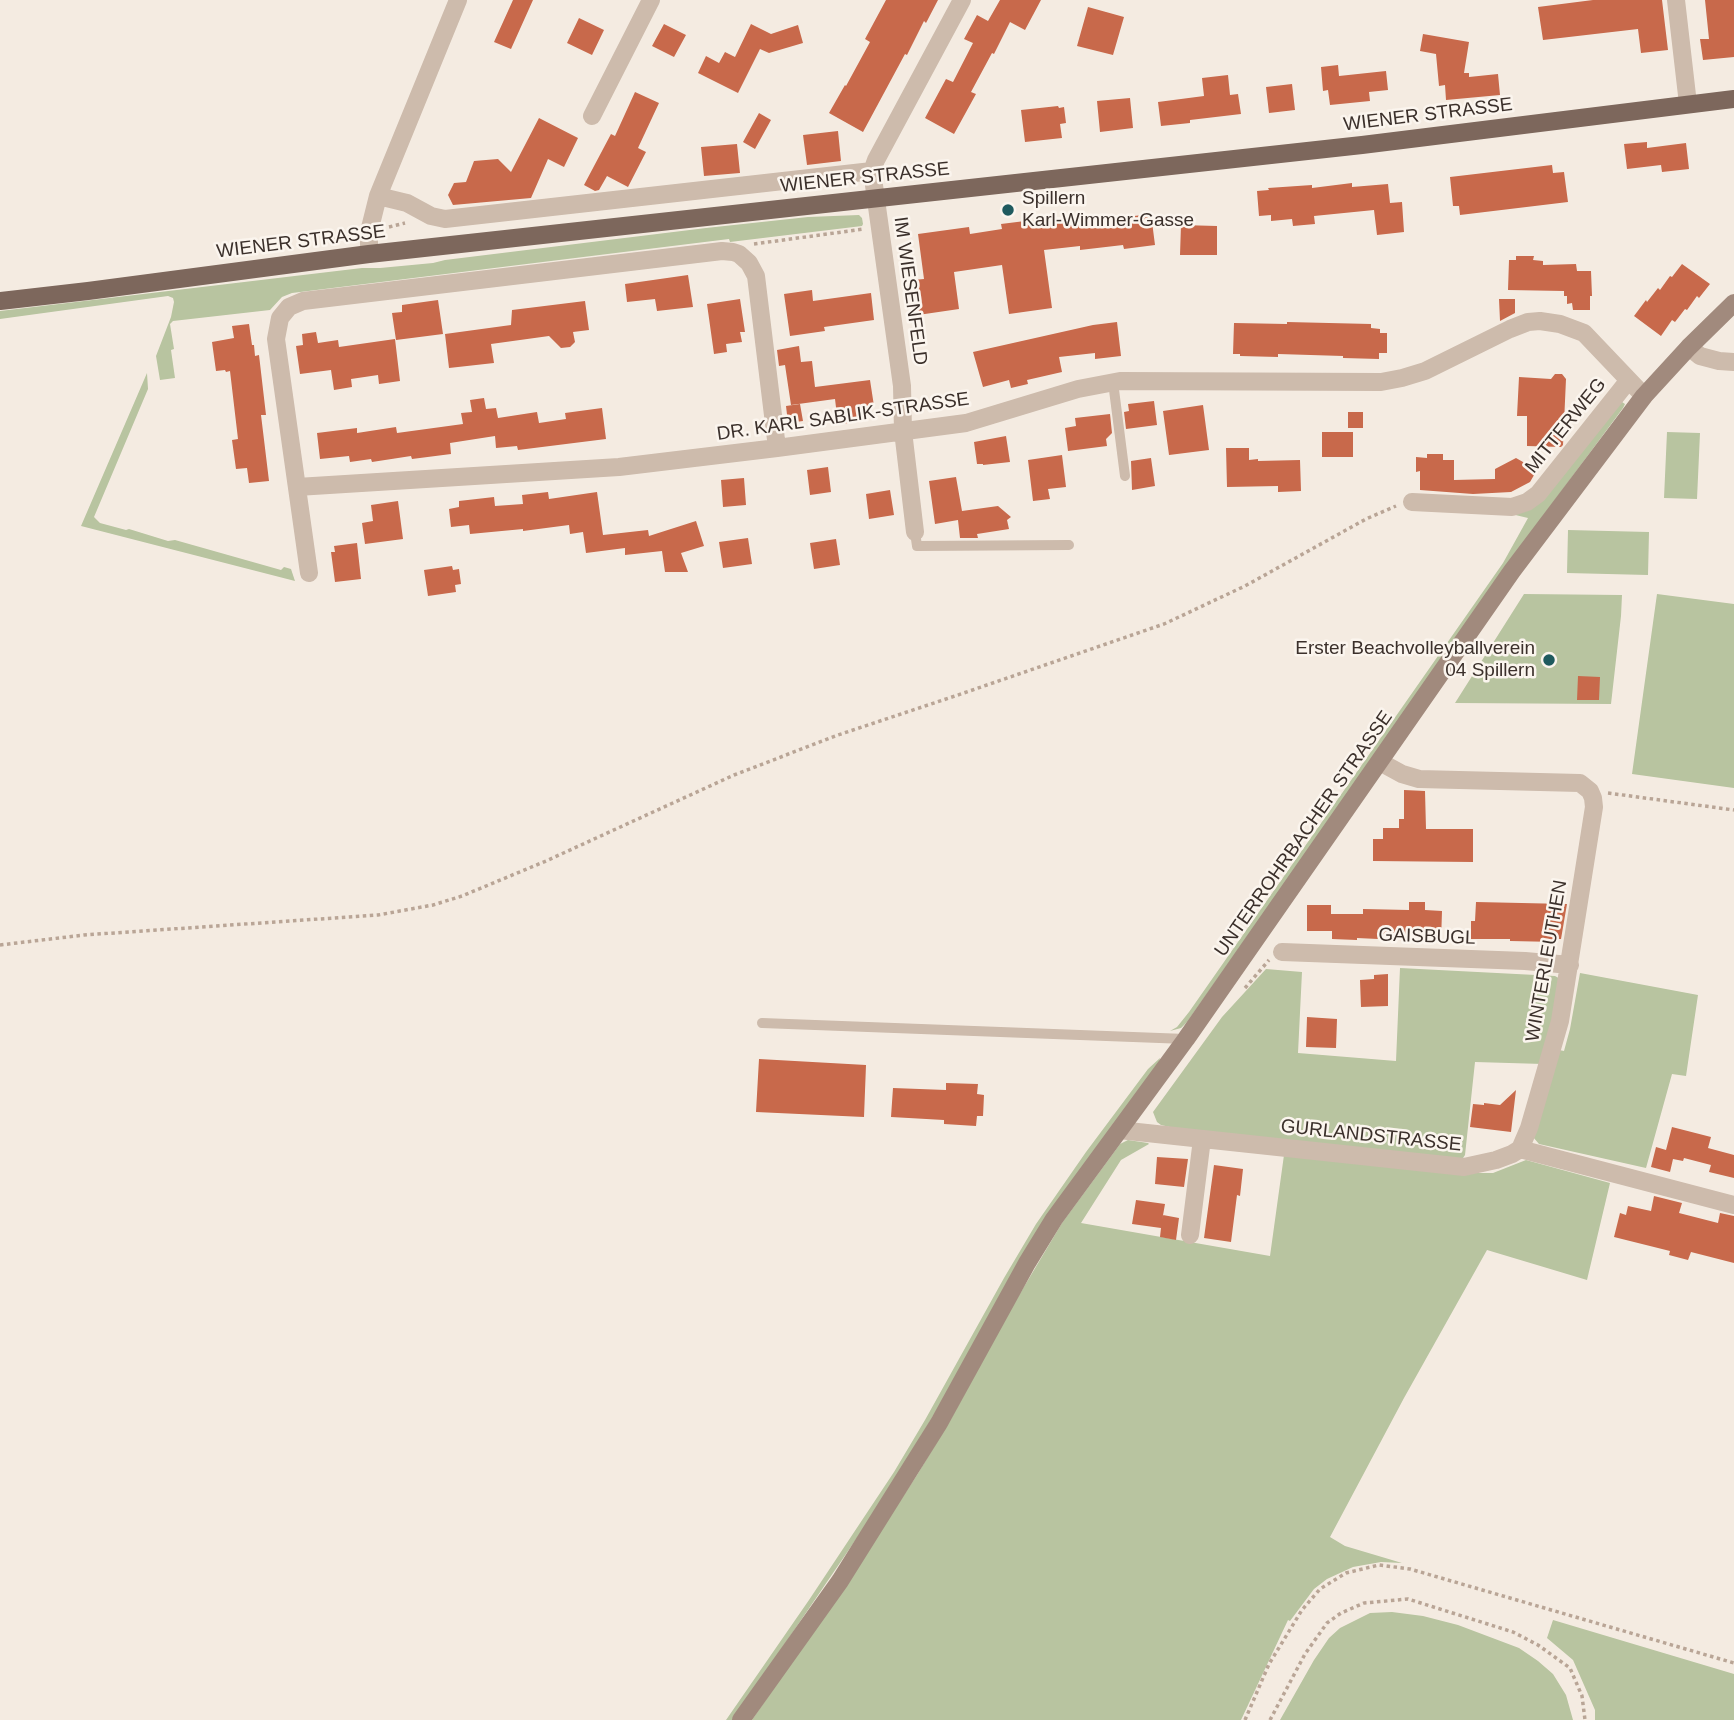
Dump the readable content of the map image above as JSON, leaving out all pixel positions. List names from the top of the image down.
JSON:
{
  "streets": {
    "main road": ["WIENER STRASSE", "UNTERROHRBACHER STRASSE"],
    "street": [
      "IM WIESENFELD",
      "DR. KARL SABLIK-STRASSE",
      "MITTERWEG",
      "GAISBUGL",
      "WINTERLEUTHEN",
      "GURLANDSTRASSE"
    ]
  },
  "crossings": [
    ["WIENER STRASSE", "IM WIESENFELD"],
    ["IM WIESENFELD", "DR. KARL SABLIK-STRASSE"],
    ["DR. KARL SABLIK-STRASSE", "MITTERWEG"],
    ["DR. KARL SABLIK-STRASSE", "UNTERROHRBACHER STRASSE"],
    ["UNTERROHRBACHER STRASSE", "GURLANDSTRASSE"],
    ["GAISBUGL", "WINTERLEUTHEN"],
    ["WINTERLEUTHEN", "GURLANDSTRASSE"]
  ],
  "places": ["Spillern Karl-Wimmer-Gasse", "Erster Beachvolleyballverein 04 Spillern"]
}
